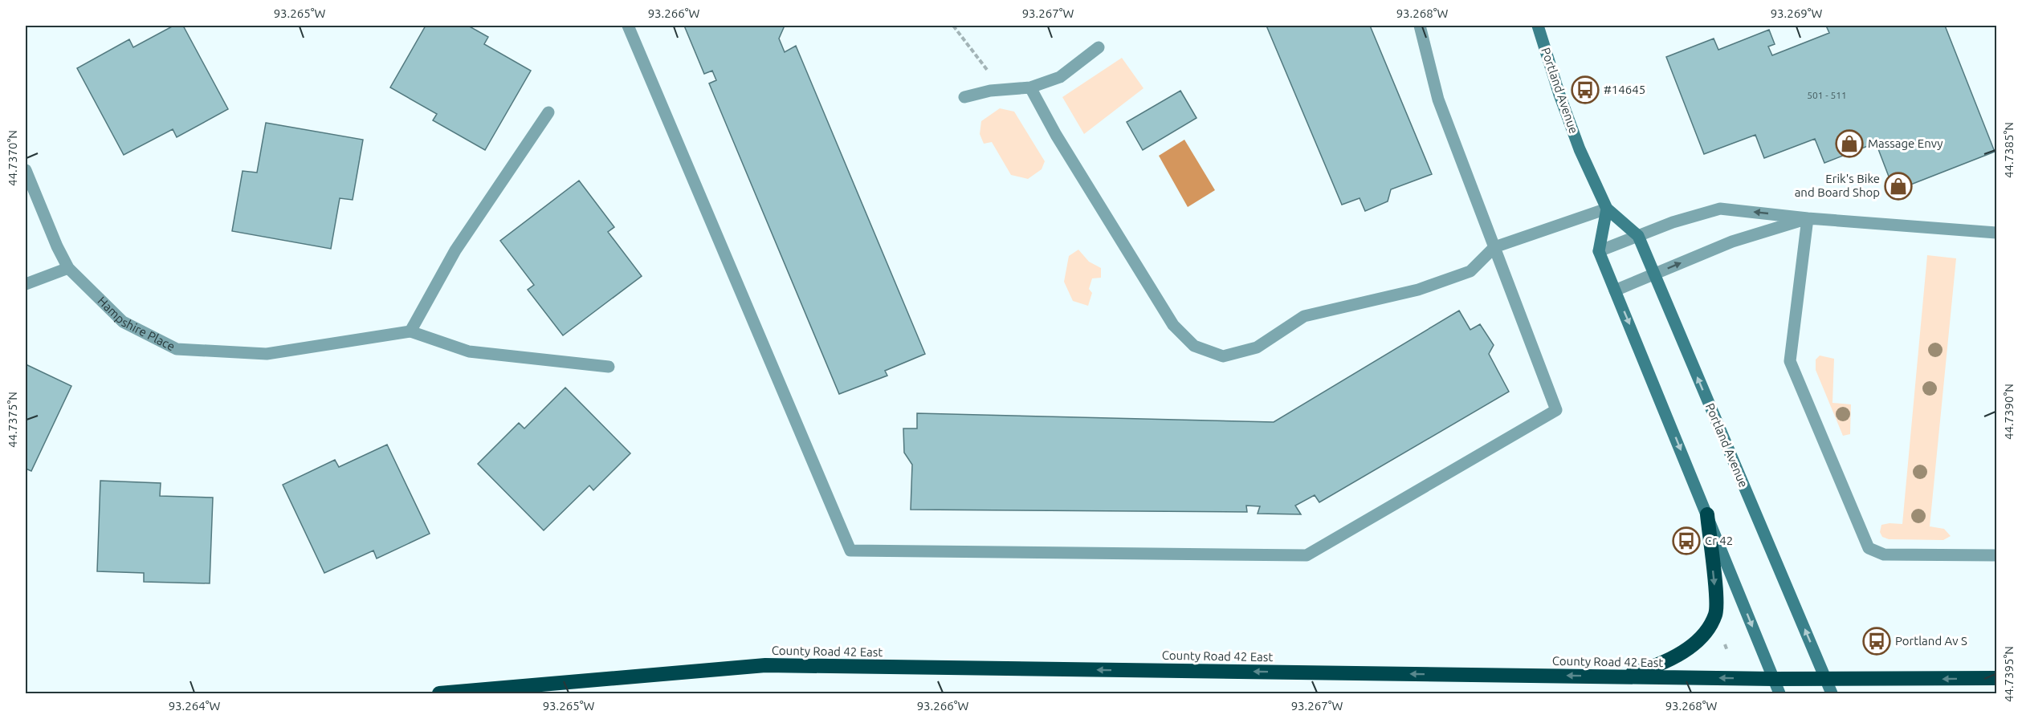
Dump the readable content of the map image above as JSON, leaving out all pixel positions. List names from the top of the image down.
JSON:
{
  "streets": {
    "highway": ["County Road 42 East"],
    "street": ["Portland Avenue", "Hampshire Place"]
  },
  "crossings": [
    ["Portland Avenue", "County Road 42 East"]
  ],
  "one_way": ["County Road 42 East"],
  "places": {
    "bus stop": ["#14645", "Cr 42", "Portland Av S"],
    "shop": ["Massage Envy", "Erik's Bike and Board Shop"]
  },
  "house_numbers": ["501 - 511"],
  "coordinates": [
    "93.265°W",
    "93.266°W",
    "93.267°W",
    "93.268°W",
    "93.269°W",
    "44.7385°N",
    "44.7370°N",
    "44.7390°N",
    "44.7375°N",
    "44.7395°N",
    "93.264°W"
  ]
}
